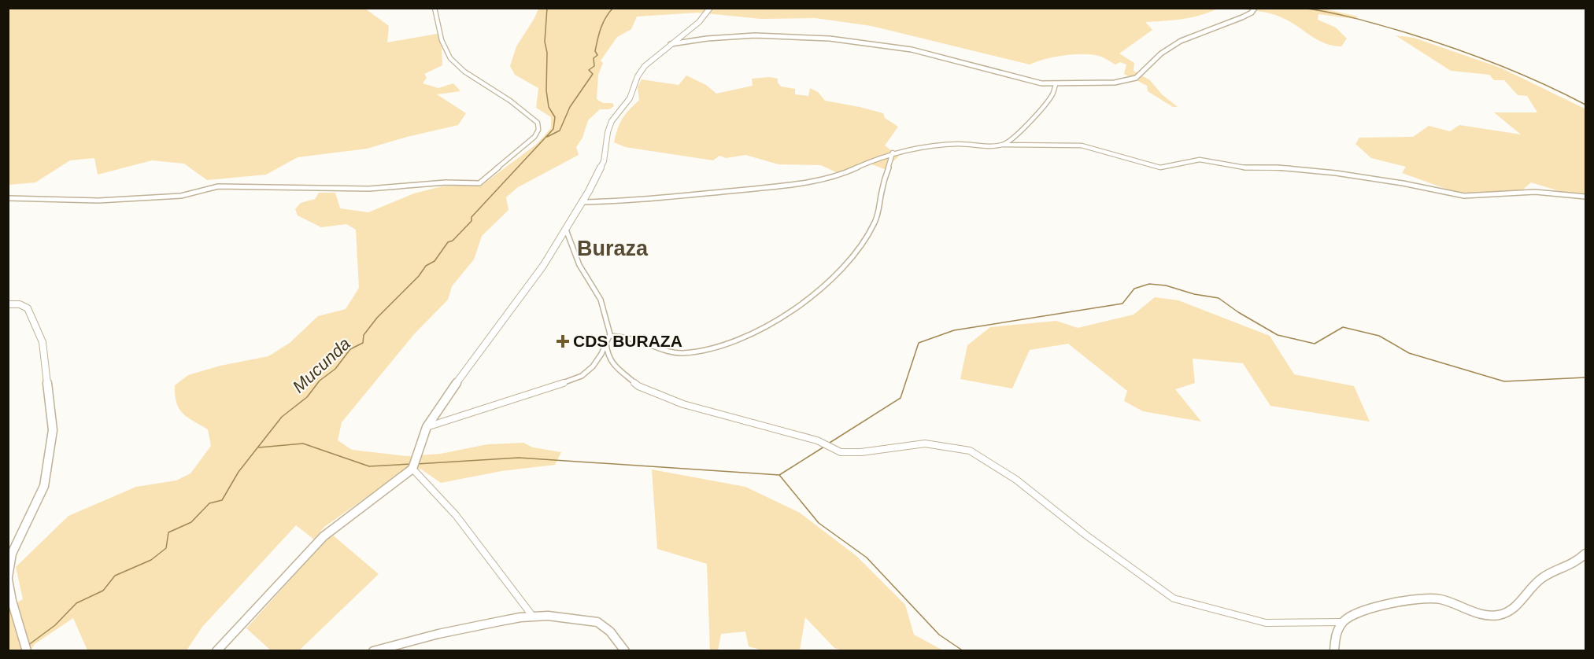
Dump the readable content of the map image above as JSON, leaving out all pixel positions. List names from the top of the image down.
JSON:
{
  "districts": ["Buraza"],
  "water": ["Mucunda"],
  "places": {
    "health": ["CDS BURAZA"]
  }
}
